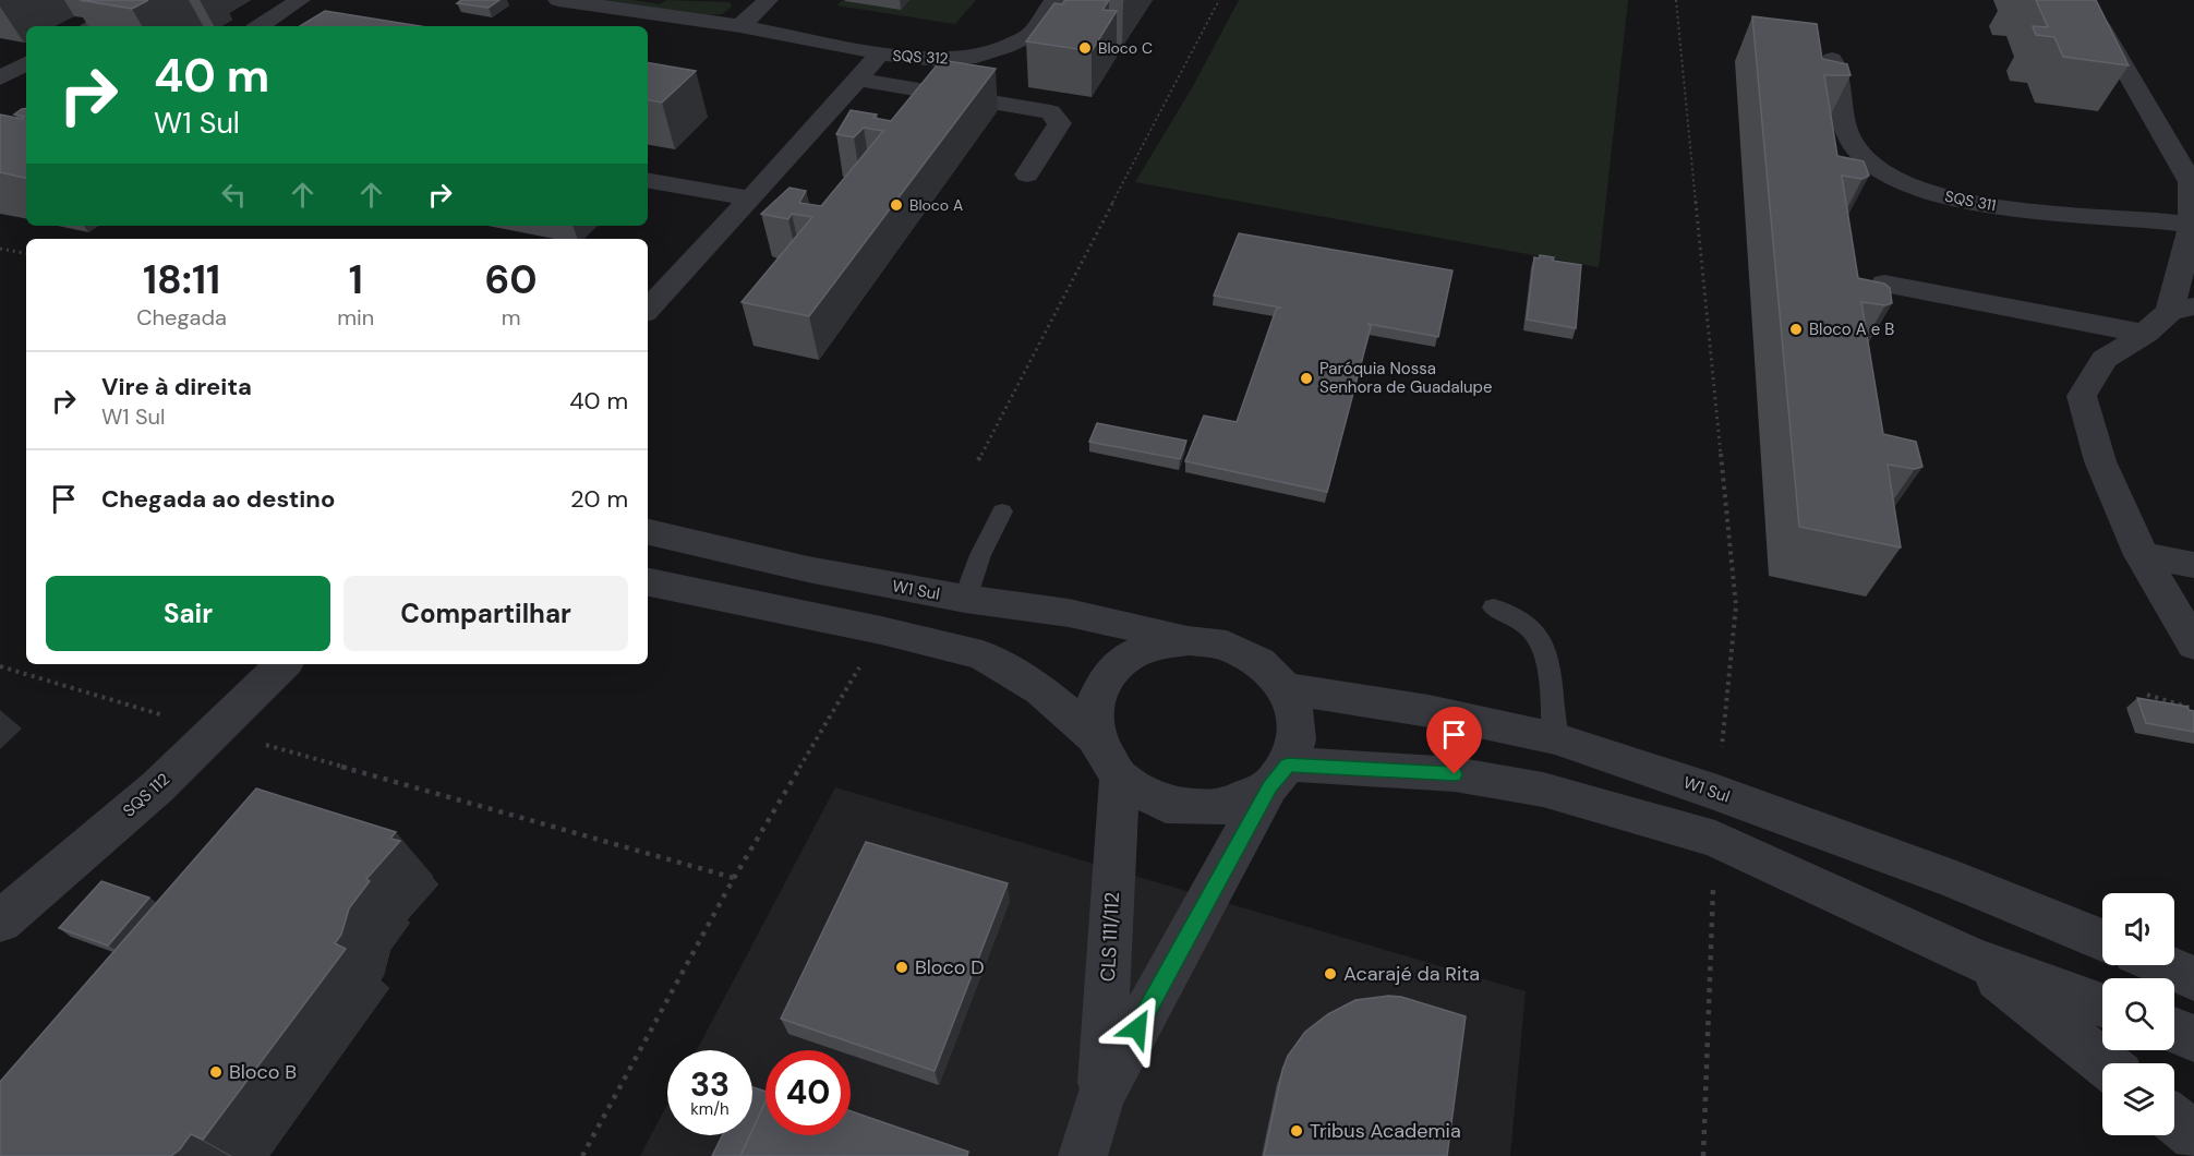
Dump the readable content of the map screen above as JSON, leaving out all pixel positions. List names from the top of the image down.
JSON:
{
  "streets": {
    "street": [
      "SQS 312",
      "SQS 311",
      "W1 Sul",
      "SQS 112",
      "CLS 111/112"
    ]
  },
  "crossings": [
    ["W1 Sul", "CLS 111/112"]
  ],
  "places": [
    "Bloco C",
    "Bloco A",
    "Bloco A e B",
    "Paróquia Nossa Senhora de Guadalupe",
    "Bloco D",
    "Acarajé da Rita",
    "Bloco B",
    "Tribus Academia"
  ],
  "page": {
    "turn": ["40 m", "W1 Sul"],
    "eta": [
      "18:11",
      "Chegada",
      "1",
      "min",
      "60",
      "m"
    ],
    "list": [
      {
        "name": "Vire à direita",
        "note": "W1 Sul",
        "value": "40 m"
      },
      {
        "name": "Chegada ao destino",
        "value": "20 m"
      }
    ],
    "buttons": ["Sair", "Compartilhar"],
    "speed": "33 km/h",
    "limit": "40"
  }
}
